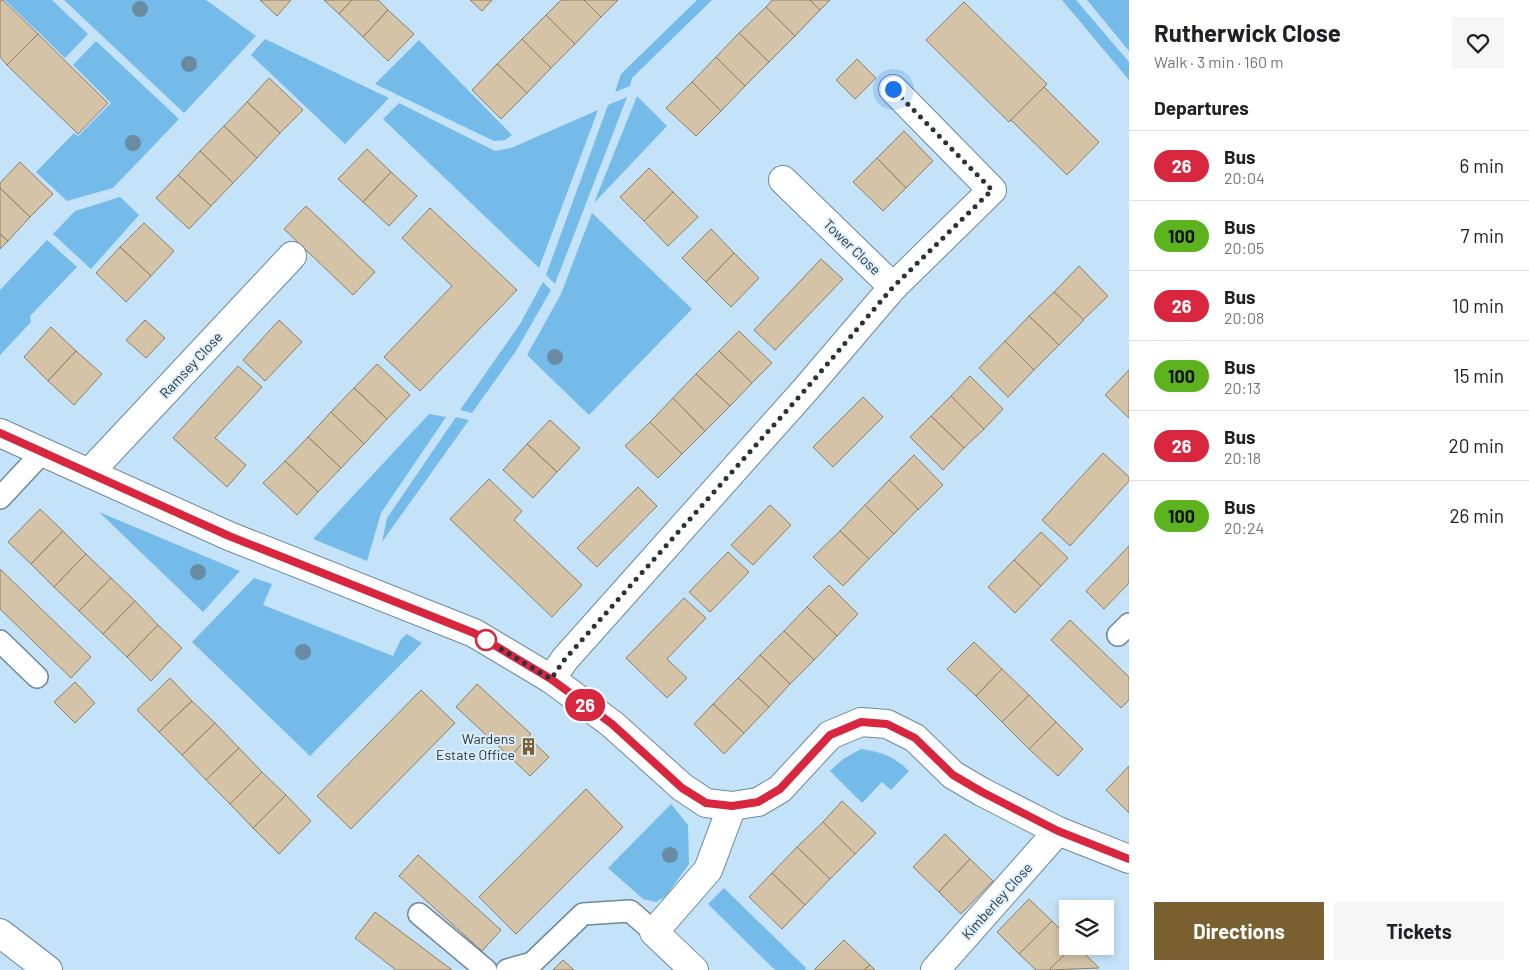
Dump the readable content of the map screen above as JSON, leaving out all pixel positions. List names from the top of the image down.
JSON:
{
  "streets": {
    "street": ["Tower Close", "Ramsey Close", "Kimberley Close"]
  },
  "places": {
    "building": ["Wardens Estate Office"]
  },
  "lines": ["bus line 26"],
  "page": {
    "on_map": "26",
    "heading": [
      ["Rutherwick Close", "Walk · 3 min · 160 m"],
      "Departures"
    ],
    "list": [
      {
        "mark": "26",
        "name": "Bus",
        "note": "20:04",
        "value": "6 min"
      },
      {
        "mark": "100",
        "name": "Bus",
        "note": "20:05",
        "value": "7 min"
      },
      {
        "mark": "26",
        "name": "Bus",
        "note": "20:08",
        "value": "10 min"
      },
      {
        "mark": "100",
        "name": "Bus",
        "note": "20:13",
        "value": "15 min"
      },
      {
        "mark": "26",
        "name": "Bus",
        "note": "20:18",
        "value": "20 min"
      },
      {
        "mark": "100",
        "name": "Bus",
        "note": "20:24",
        "value": "26 min"
      }
    ],
    "buttons": ["Directions", "Tickets"]
  }
}
